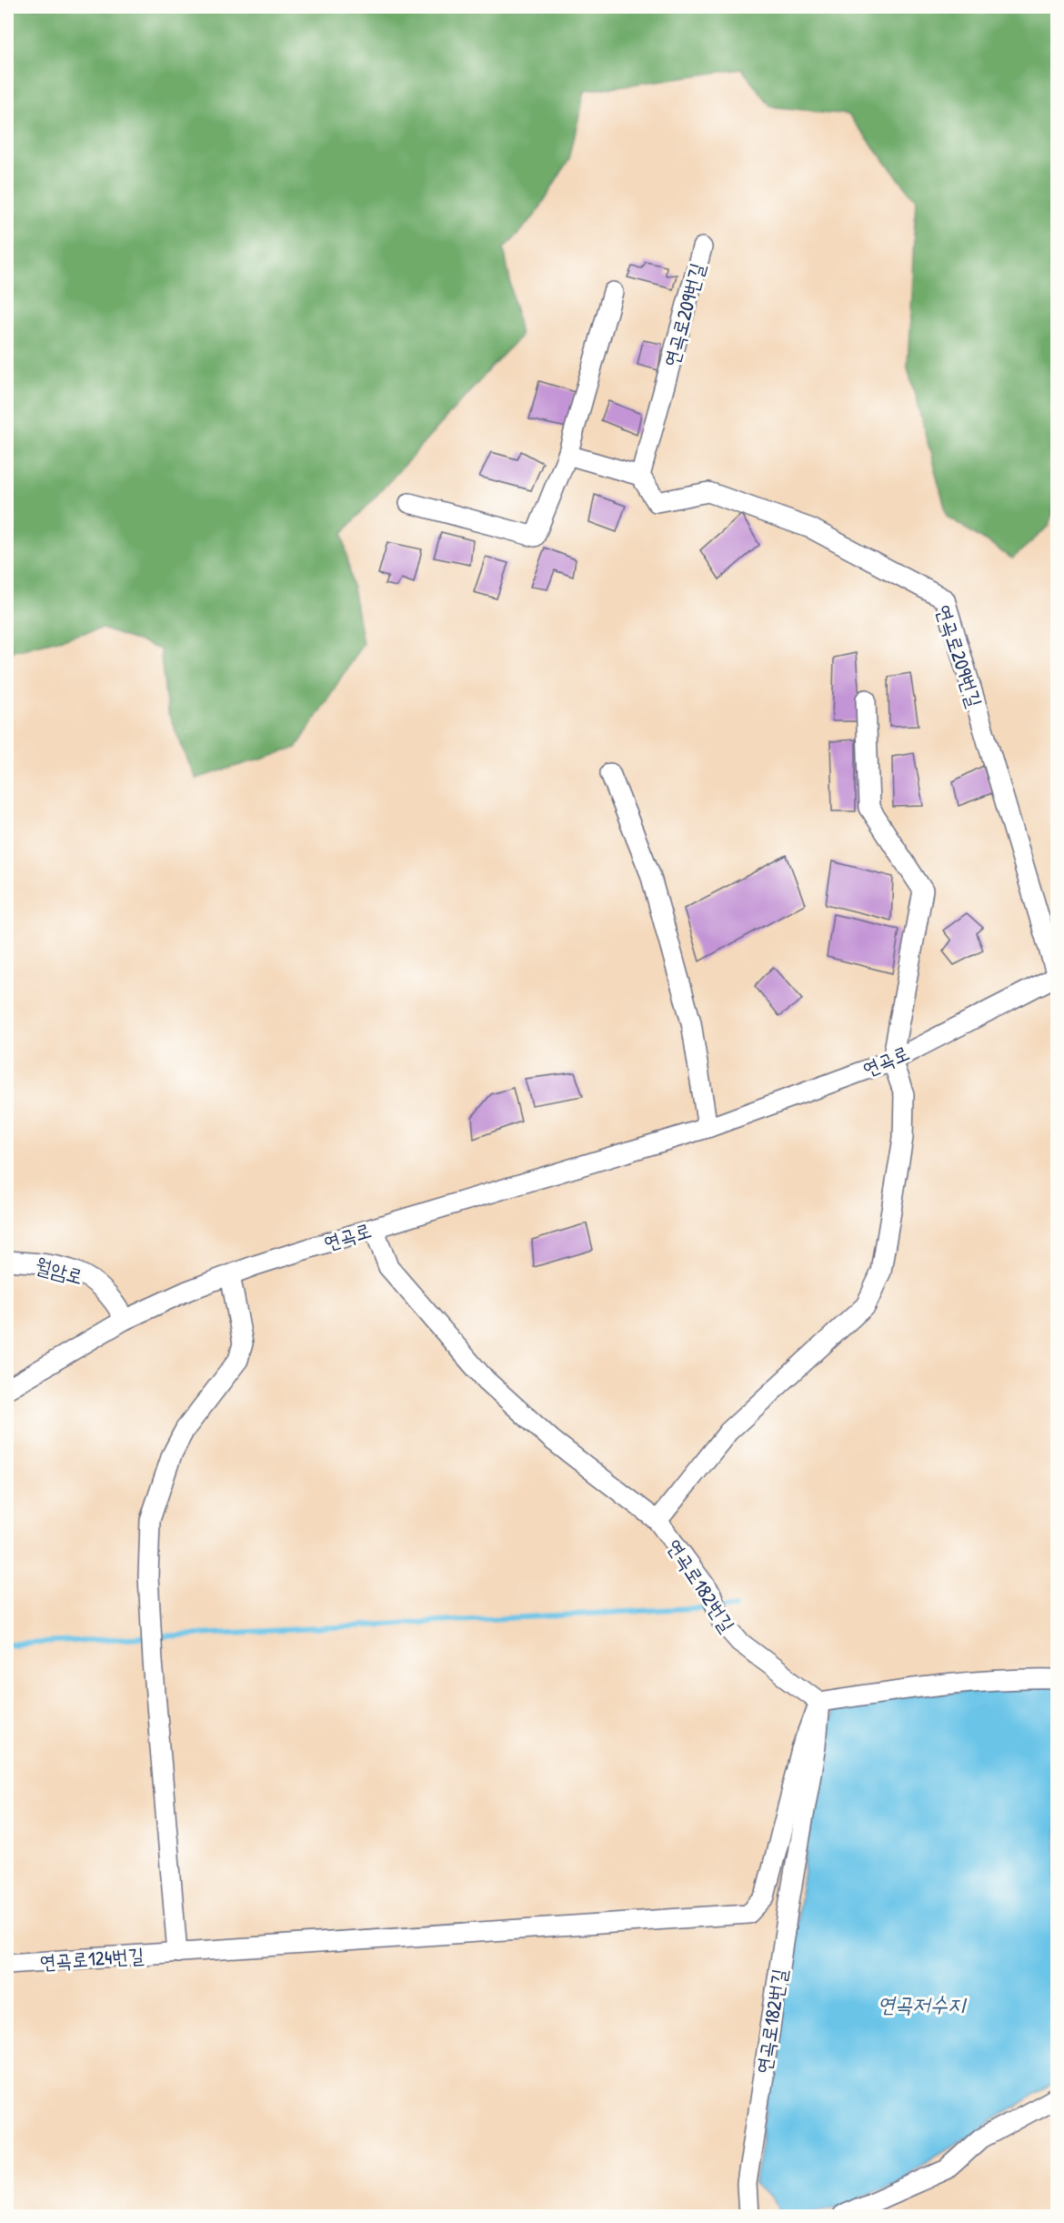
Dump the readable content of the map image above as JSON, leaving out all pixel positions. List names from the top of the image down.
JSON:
{
  "streets": {
    "street": [
      "연곡로209번길",
      "연곡로",
      "월암로",
      "연곡로182번길",
      "연곡로124번길"
    ]
  },
  "crossings": [
    ["연곡로209번길", "연곡로"],
    ["연곡로", "월암로"],
    ["연곡로", "연곡로182번길"],
    ["연곡로182번길", "연곡로124번길"]
  ],
  "water": ["연곡저수지"]
}
